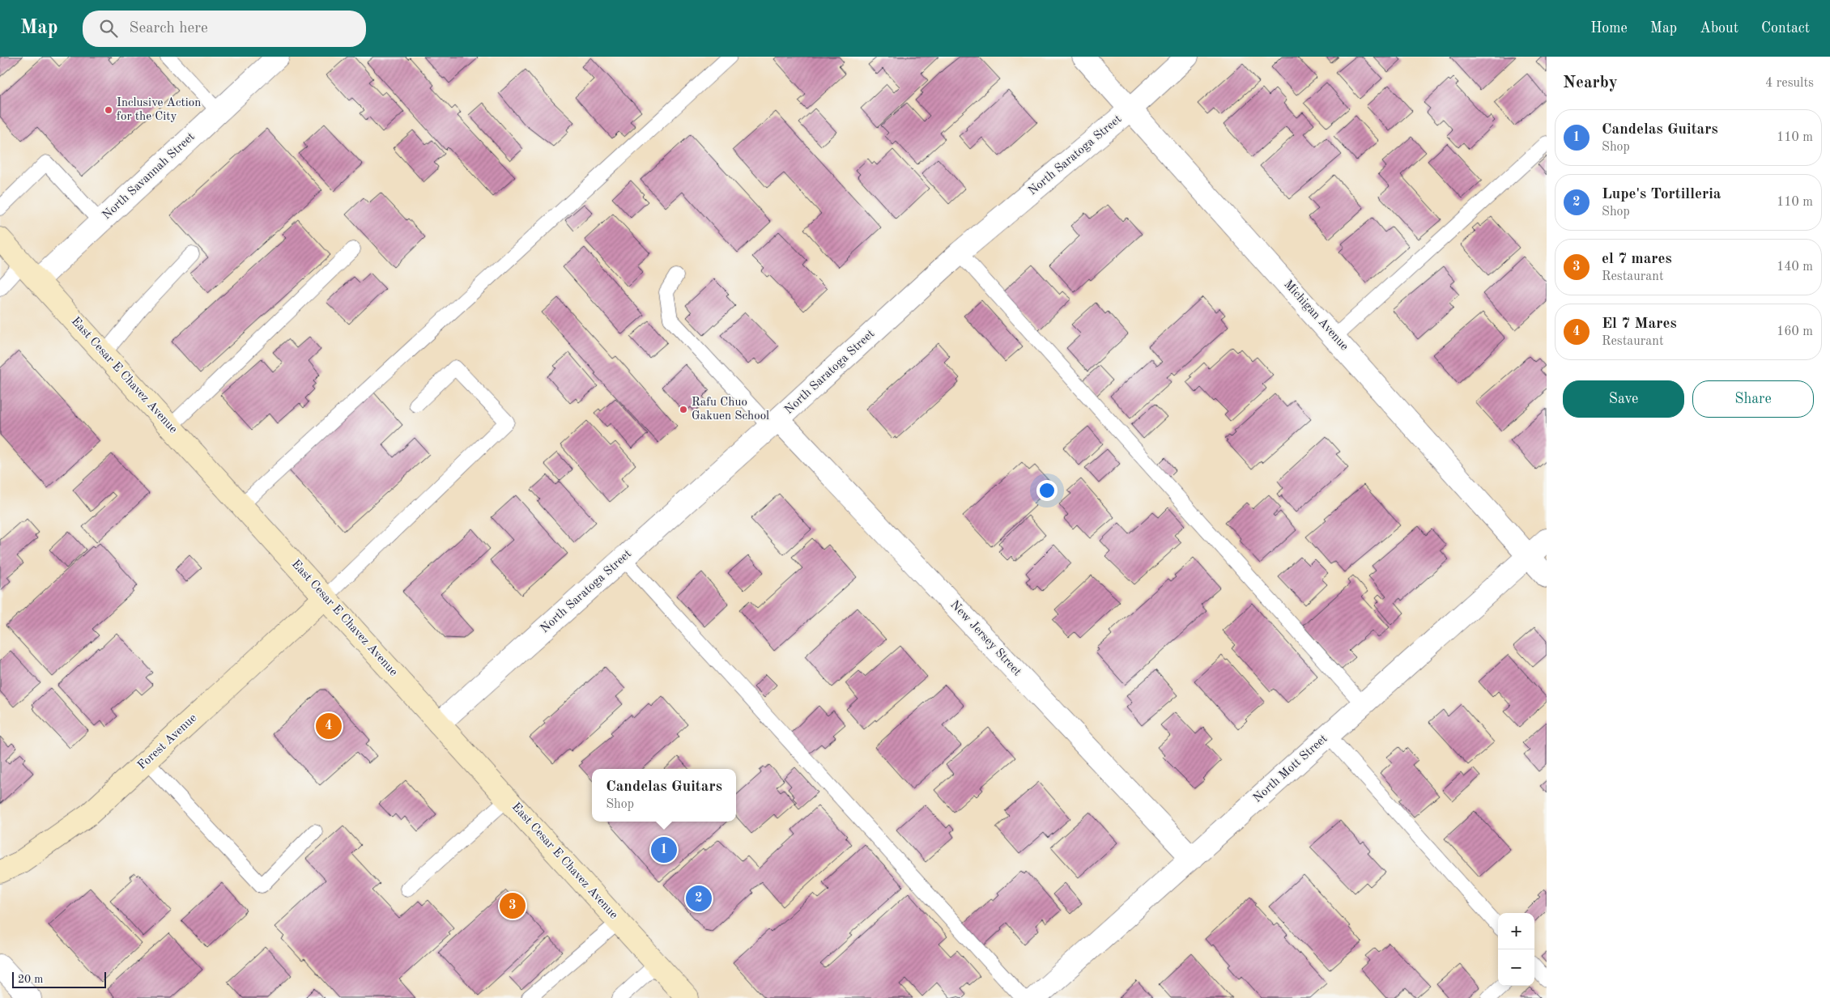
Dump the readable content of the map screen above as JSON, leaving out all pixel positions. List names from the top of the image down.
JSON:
{
  "streets": {
    "main road": ["East Cesar E Chavez Avenue", "Forest Avenue"],
    "street": [
      "North Saratoga Street",
      "North Savannah Street",
      "Michigan Avenue",
      "New Jersey Street",
      "North Mott Street"
    ]
  },
  "crossings": [
    ["North Saratoga Street", "Michigan Avenue"],
    ["North Saratoga Street", "East Cesar E Chavez Avenue"],
    ["North Saratoga Street", "New Jersey Street"],
    ["North Savannah Street", "East Cesar E Chavez Avenue"],
    ["Michigan Avenue", "North Mott Street"],
    ["East Cesar E Chavez Avenue", "Forest Avenue"],
    ["New Jersey Street", "North Mott Street"]
  ],
  "places": ["Inclusive Action for the City", "Rafu Chuo Gakuen School"],
  "scale_bar": "20 m",
  "page": {
    "header": "Map",
    "search": "Search here",
    "nav": [
      "Home",
      "Map",
      "About",
      "Contact"
    ],
    "heading": ["Nearby", "4 results"],
    "list": [
      {
        "mark": "1",
        "name": "Candelas Guitars",
        "note": "Shop",
        "value": "110 m"
      },
      {
        "mark": "2",
        "name": "Lupe's Tortilleria",
        "note": "Shop",
        "value": "110 m"
      },
      {
        "mark": "3",
        "name": "el 7 mares",
        "note": "Restaurant",
        "value": "140 m"
      },
      {
        "mark": "4",
        "name": "El 7 Mares",
        "note": "Restaurant",
        "value": "160 m"
      }
    ],
    "buttons": ["Save", "Share"],
    "pins": [
      "4",
      "1",
      "2",
      "3"
    ],
    "popup": ["Candelas Guitars", "Shop"],
    "map_buttons": ["+", "−"],
    "scale": "20 m"
  }
}
